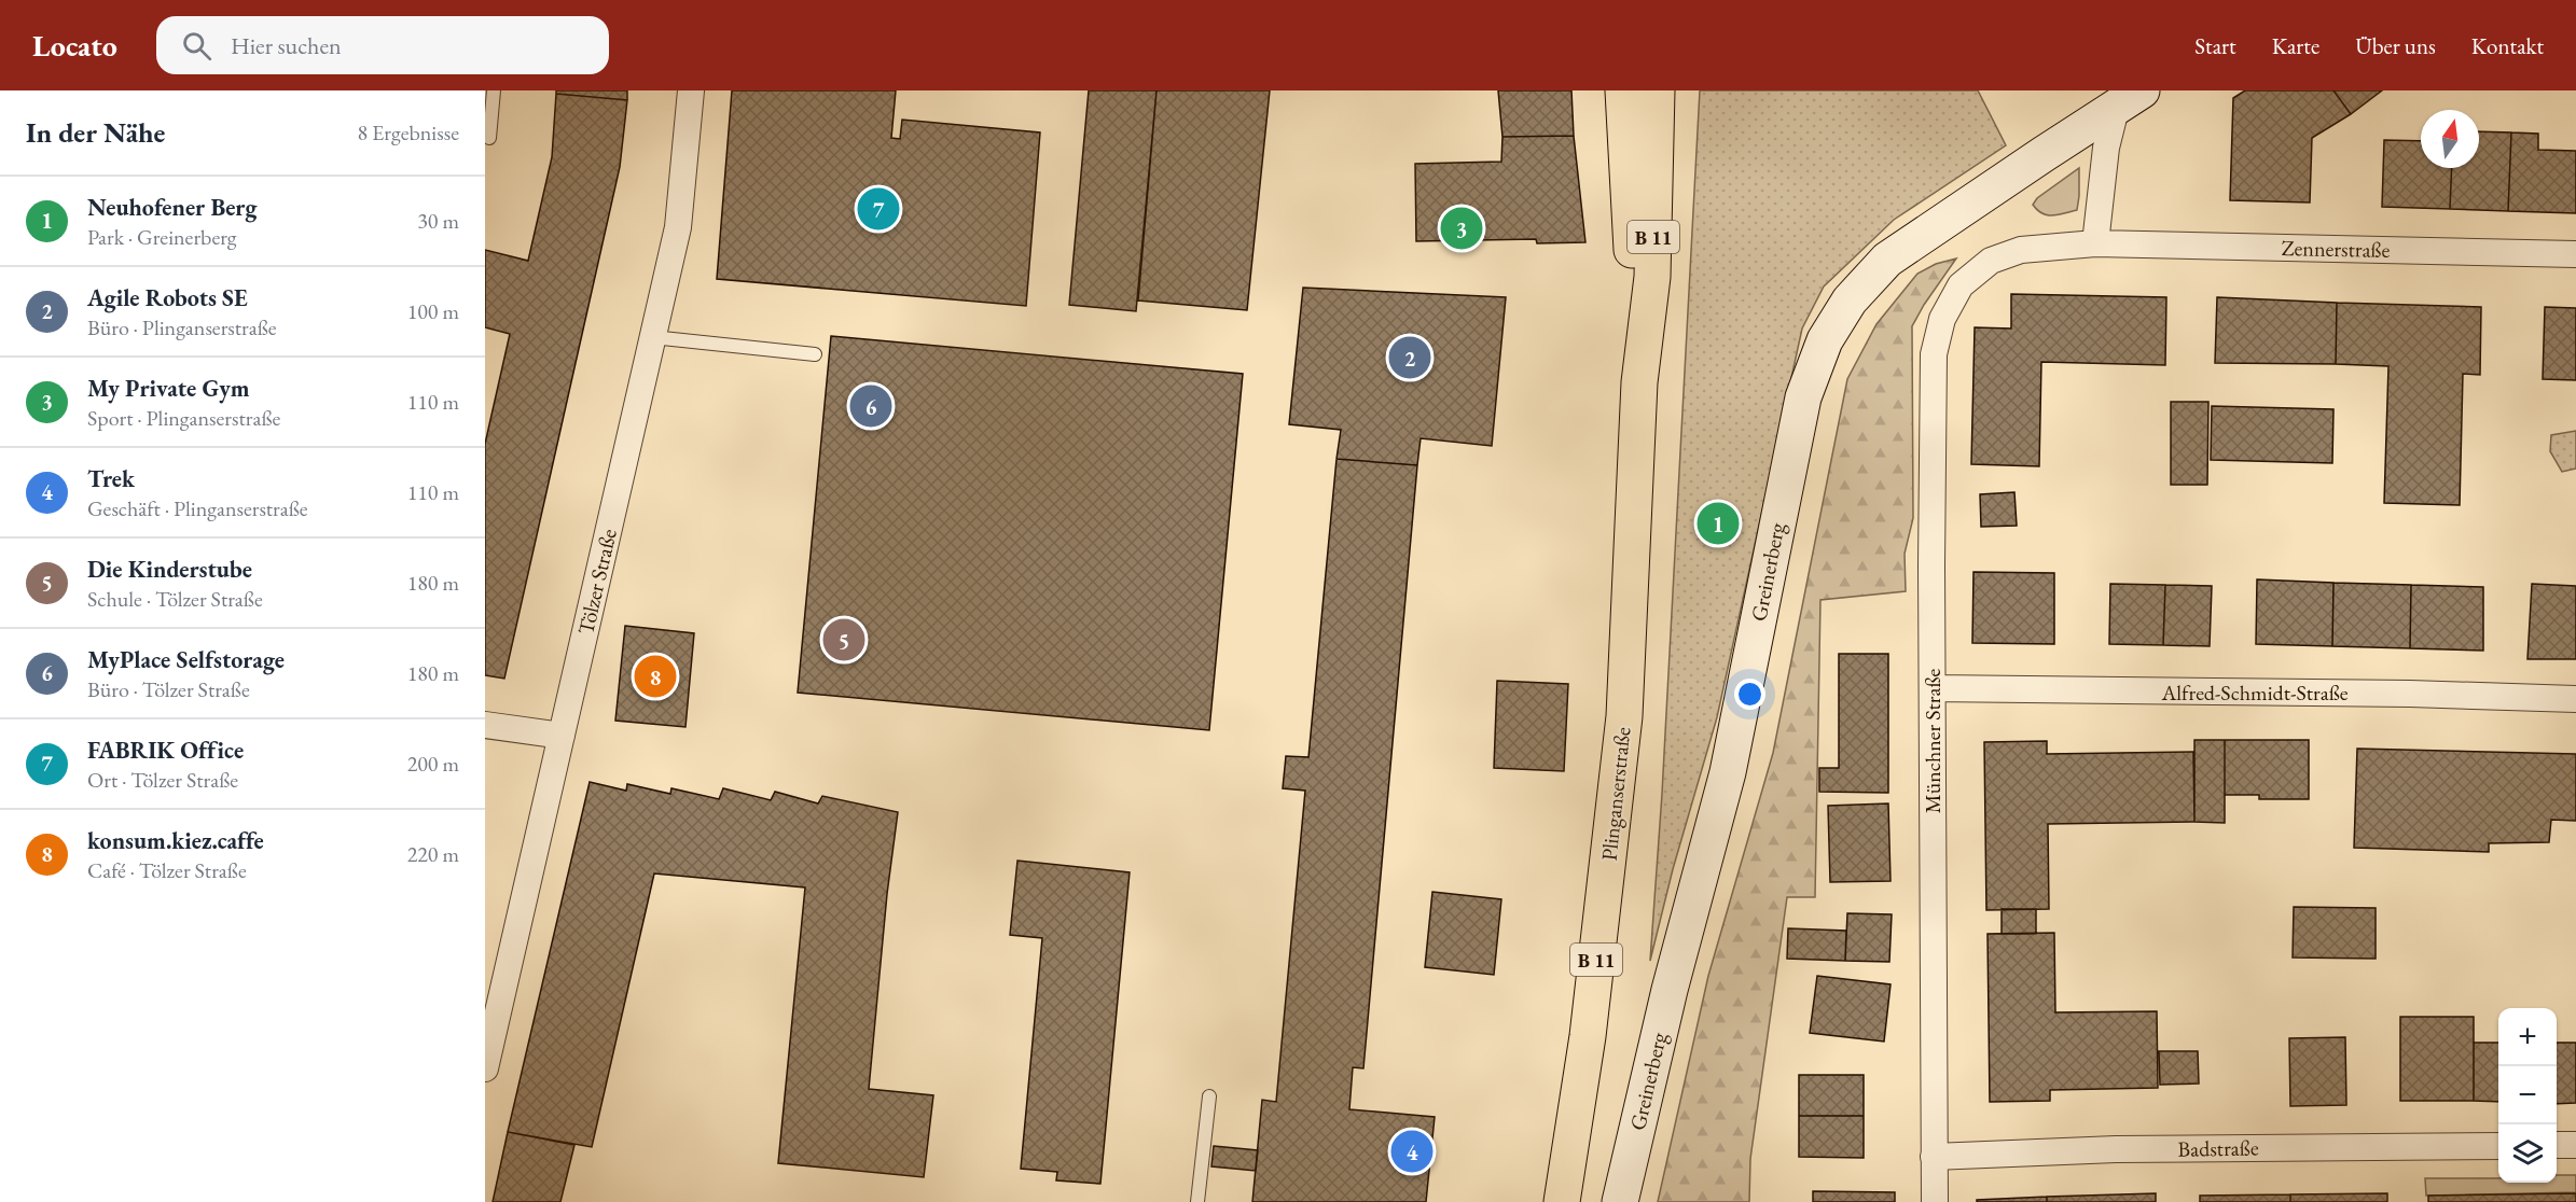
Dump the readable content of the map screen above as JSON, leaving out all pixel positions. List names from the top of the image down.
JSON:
{
  "streets": {
    "main road": ["B 11", "Plinganserstraße"],
    "street": [
      "Zennerstraße",
      "Greinerberg",
      "Tölzer Straße",
      "Alfred-Schmidt-Straße",
      "Münchner Straße",
      "Badstraße"
    ]
  },
  "crossings": [
    ["Zennerstraße", "Münchner Straße"],
    ["Alfred-Schmidt-Straße", "Münchner Straße"],
    ["Münchner Straße", "Badstraße"]
  ],
  "north": "top",
  "page": {
    "header": "Locato",
    "search": "Hier suchen",
    "nav": [
      "Start",
      "Karte",
      "Über uns",
      "Kontakt"
    ],
    "heading": ["In der Nähe", "8 Ergebnisse"],
    "list": [
      {
        "mark": "1",
        "name": "Neuhofener Berg",
        "note": "Park · Greinerberg",
        "value": "30 m"
      },
      {
        "mark": "2",
        "name": "Agile Robots SE",
        "note": "Büro · Plinganserstraße",
        "value": "100 m"
      },
      {
        "mark": "3",
        "name": "My Private Gym",
        "note": "Sport · Plinganserstraße",
        "value": "110 m"
      },
      {
        "mark": "4",
        "name": "Trek",
        "note": "Geschäft · Plinganserstraße",
        "value": "110 m"
      },
      {
        "mark": "5",
        "name": "Die Kinderstube",
        "note": "Schule · Tölzer Straße",
        "value": "180 m"
      },
      {
        "mark": "6",
        "name": "MyPlace Selfstorage",
        "note": "Büro · Tölzer Straße",
        "value": "180 m"
      },
      {
        "mark": "7",
        "name": "FABRIK Office",
        "note": "Ort · Tölzer Straße",
        "value": "200 m"
      },
      {
        "mark": "8",
        "name": "konsum.kiez.caffe",
        "note": "Café · Tölzer Straße",
        "value": "220 m"
      }
    ],
    "pins": [
      "7",
      "3",
      "2",
      "6",
      "1",
      "5",
      "8",
      "4"
    ],
    "map_buttons": ["+", "−"]
  }
}
